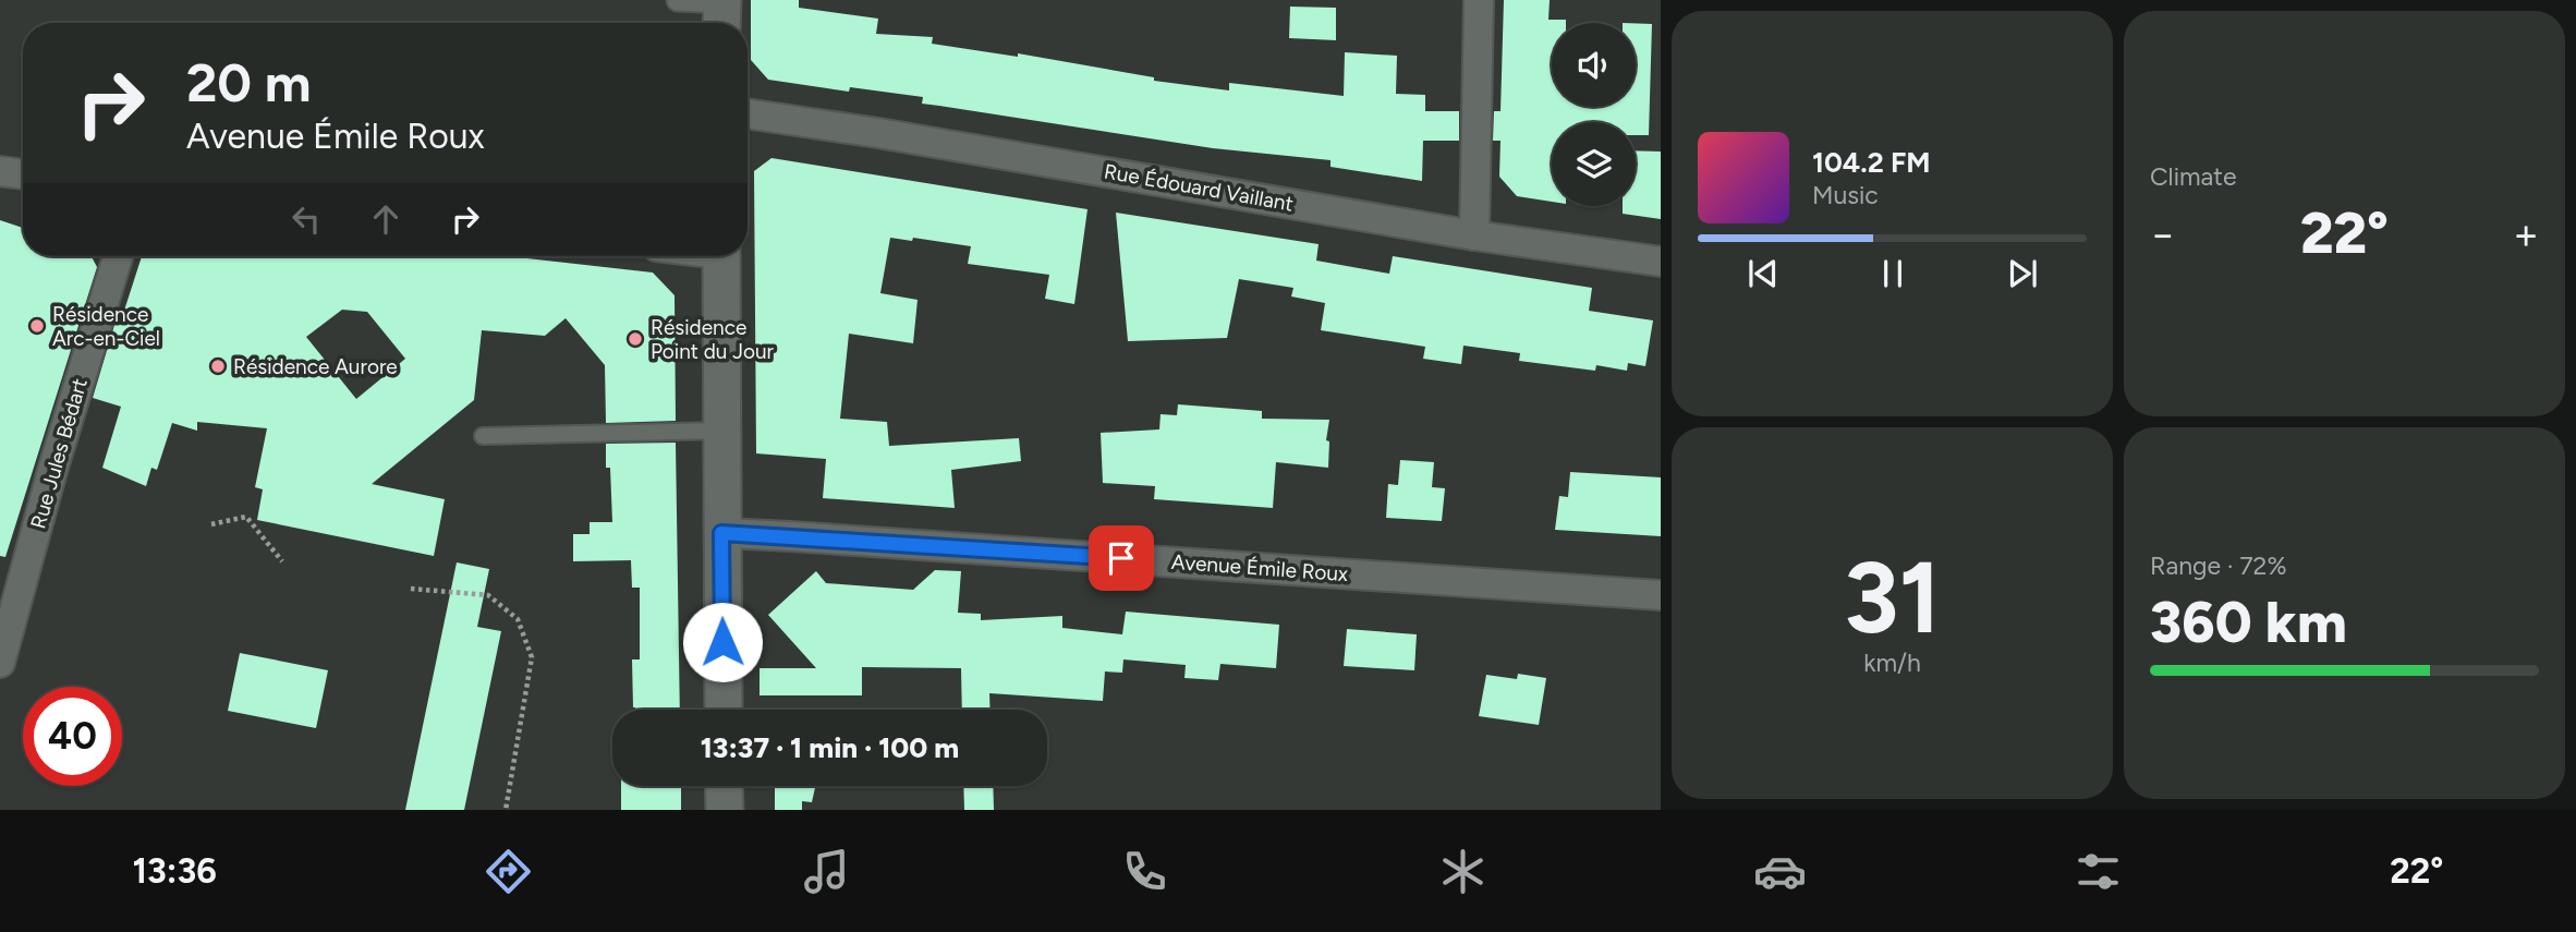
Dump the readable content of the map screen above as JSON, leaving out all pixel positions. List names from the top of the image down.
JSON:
{
  "streets": {
    "street": ["Rue Édouard Vaillant", "Rue Jules Bédart", "Avenue Émile Roux"]
  },
  "places": ["Résidence Arc-en-Ciel", "Résidence Point du Jour", "Résidence Aurore"],
  "page": {
    "tile": [
      "Climate",
      ["31", "km/h"],
      ["Range · 72%", "360 km"]
    ],
    "turn": ["20 m", "Avenue Émile Roux"],
    "song": ["104.2 FM", "Music"],
    "heat": ["−", "22°", "+"],
    "limit": "40",
    "trip": "13:37 · 1 min · 100 m",
    "tabs": ["13:36", "22°"]
  }
}
